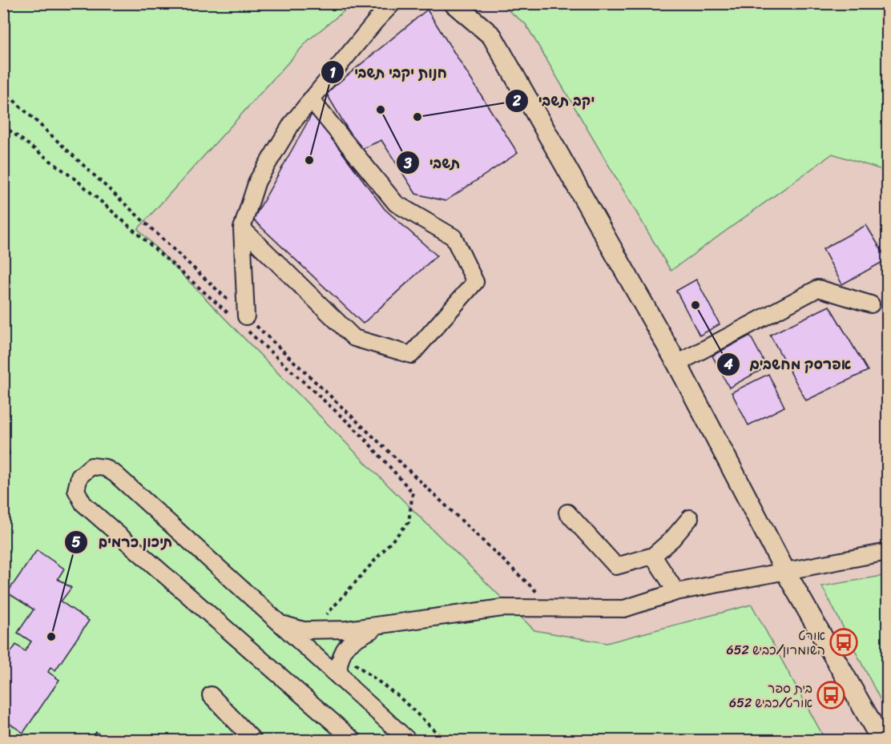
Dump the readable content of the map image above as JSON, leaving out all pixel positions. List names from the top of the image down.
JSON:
{
  "places": {
    "other": [
      "תשבי",
      "יקב תשבי",
      "חנות יקבי תשבי",
      "אפרסק מחשבים",
      "תיכון כרמים"
    ],
    "bus stop": ["אורט השומרון/כביש 652", "בית ספר אורט/כביש 652"]
  }
}
